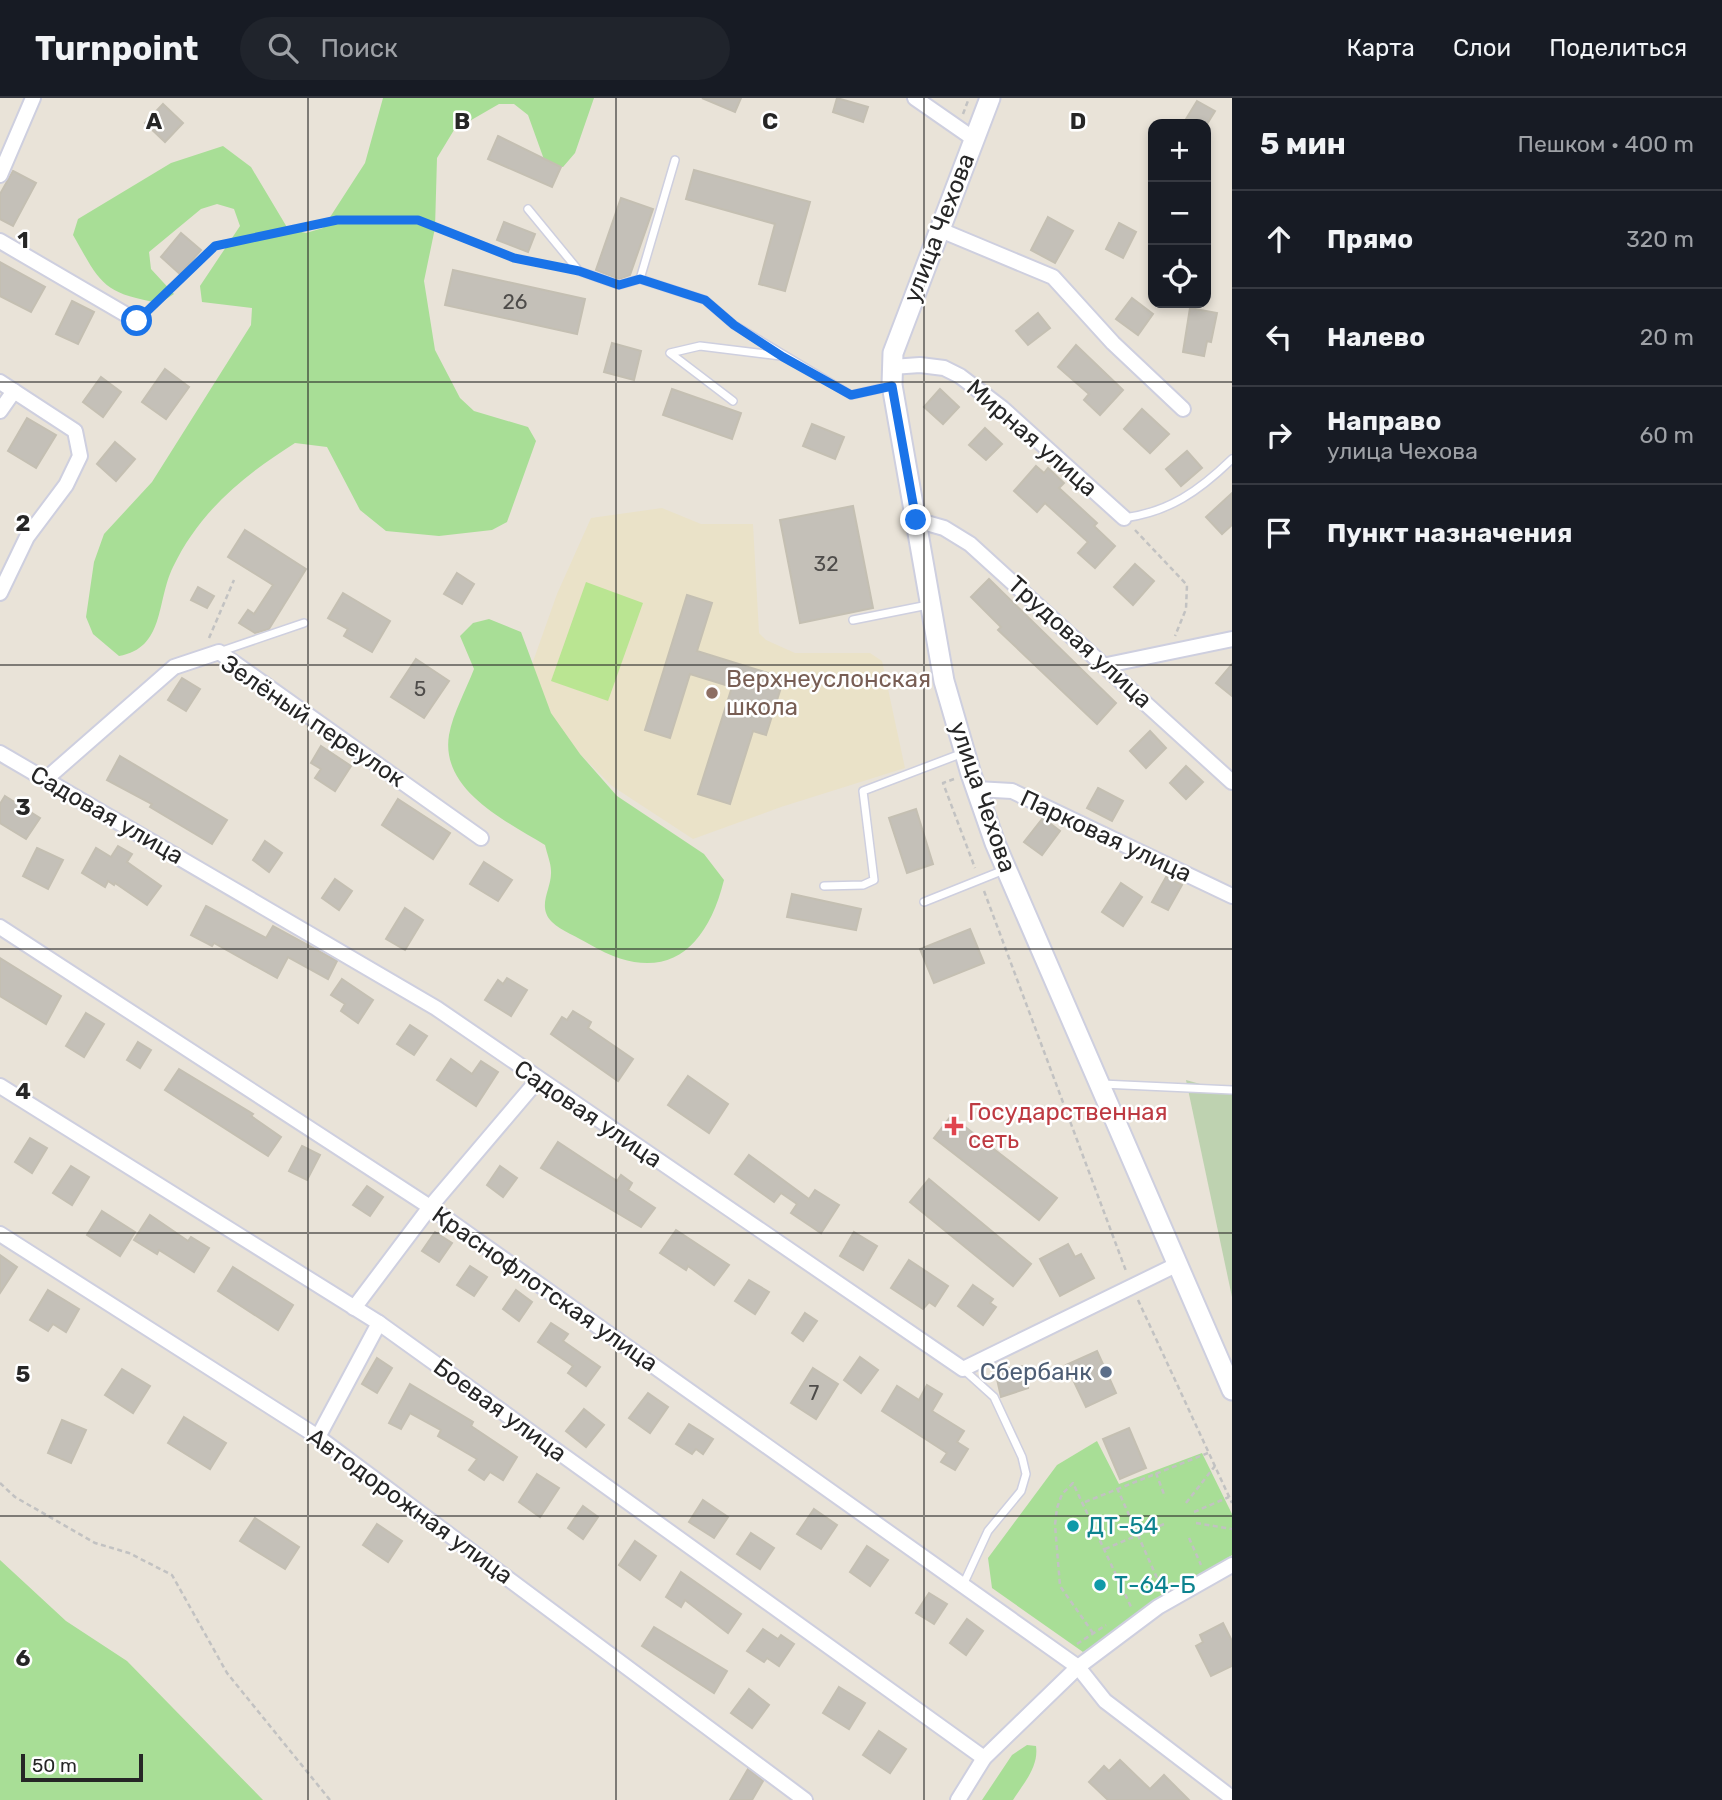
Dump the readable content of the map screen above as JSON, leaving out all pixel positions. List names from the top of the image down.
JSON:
{
  "streets": {
    "street": [
      "улица Чехова",
      "Мирная улица",
      "Трудовая улица",
      "Зелёный переулок",
      "Садовая улица",
      "Парковая улица",
      "Краснофлотская улица",
      "Боевая улица",
      "Автодорожная улица"
    ]
  },
  "crossings": [
    ["улица Чехова", "Мирная улица"],
    ["улица Чехова", "Трудовая улица"],
    ["улица Чехова", "Парковая улица"],
    ["Зелёный переулок", "Садовая улица"]
  ],
  "places": {
    "other": [
      "Верхнеуслонская школа",
      "Сбербанк",
      "ДТ-54",
      "Т-64-Б"
    ],
    "health": ["Государственная сеть"]
  },
  "house_numbers": [
    "26",
    "32",
    "5",
    "7"
  ],
  "scale_bar": "50 m",
  "page": {
    "header": "Turnpoint",
    "search": "Поиск",
    "nav": ["Карта", "Слои", "Поделиться"],
    "heading": ["5 мин", "Пешком · 400 m"],
    "map_buttons": ["+", "−"],
    "list": [
      ["Прямо", "320 m"],
      ["Налево", "20 m"],
      ["Направо", "улица Чехова", "60 m"],
      "Пункт назначения"
    ],
    "scale": "50 m"
  },
  "grid": {
    "columns": [
      "A",
      "B",
      "C",
      "D"
    ],
    "rows": [
      "1",
      "2",
      "3",
      "4",
      "5",
      "6"
    ]
  }
}
